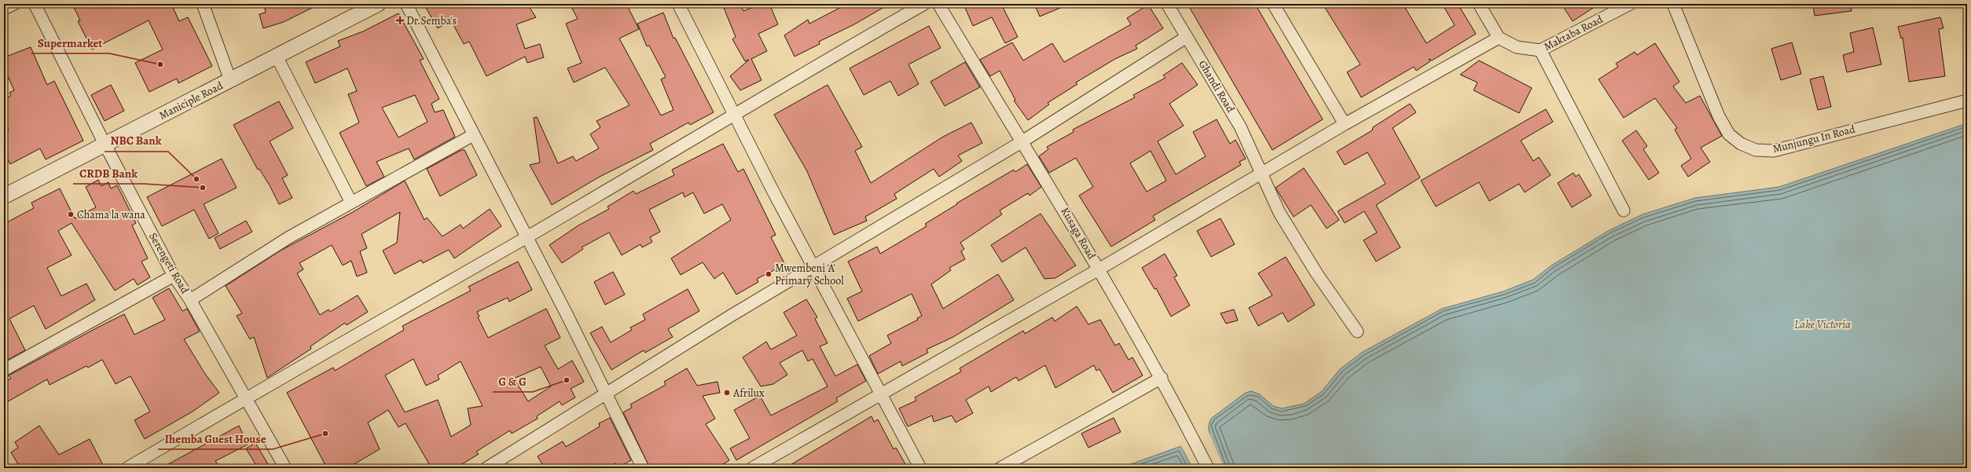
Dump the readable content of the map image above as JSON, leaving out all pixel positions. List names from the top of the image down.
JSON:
{
  "streets": {
    "street": [
      "Maktaba Road",
      "Ghandi Road",
      "Maniciple Road",
      "Munjungu In Road",
      "Kusaga Road",
      "Serengeti Road"
    ]
  },
  "crossings": [
    ["Maniciple Road", "Serengeti Road"]
  ],
  "water": ["Lake Victoria"],
  "places": {
    "health": ["Dr.Semba's"],
    "other": [
      "Supermarket",
      "NBC Bank",
      "CRDB Bank",
      "Chama la wana",
      "Mwembeni 'A' Primary School",
      "G & G",
      "Afrilux",
      "Ihemba Guest House"
    ]
  }
}
